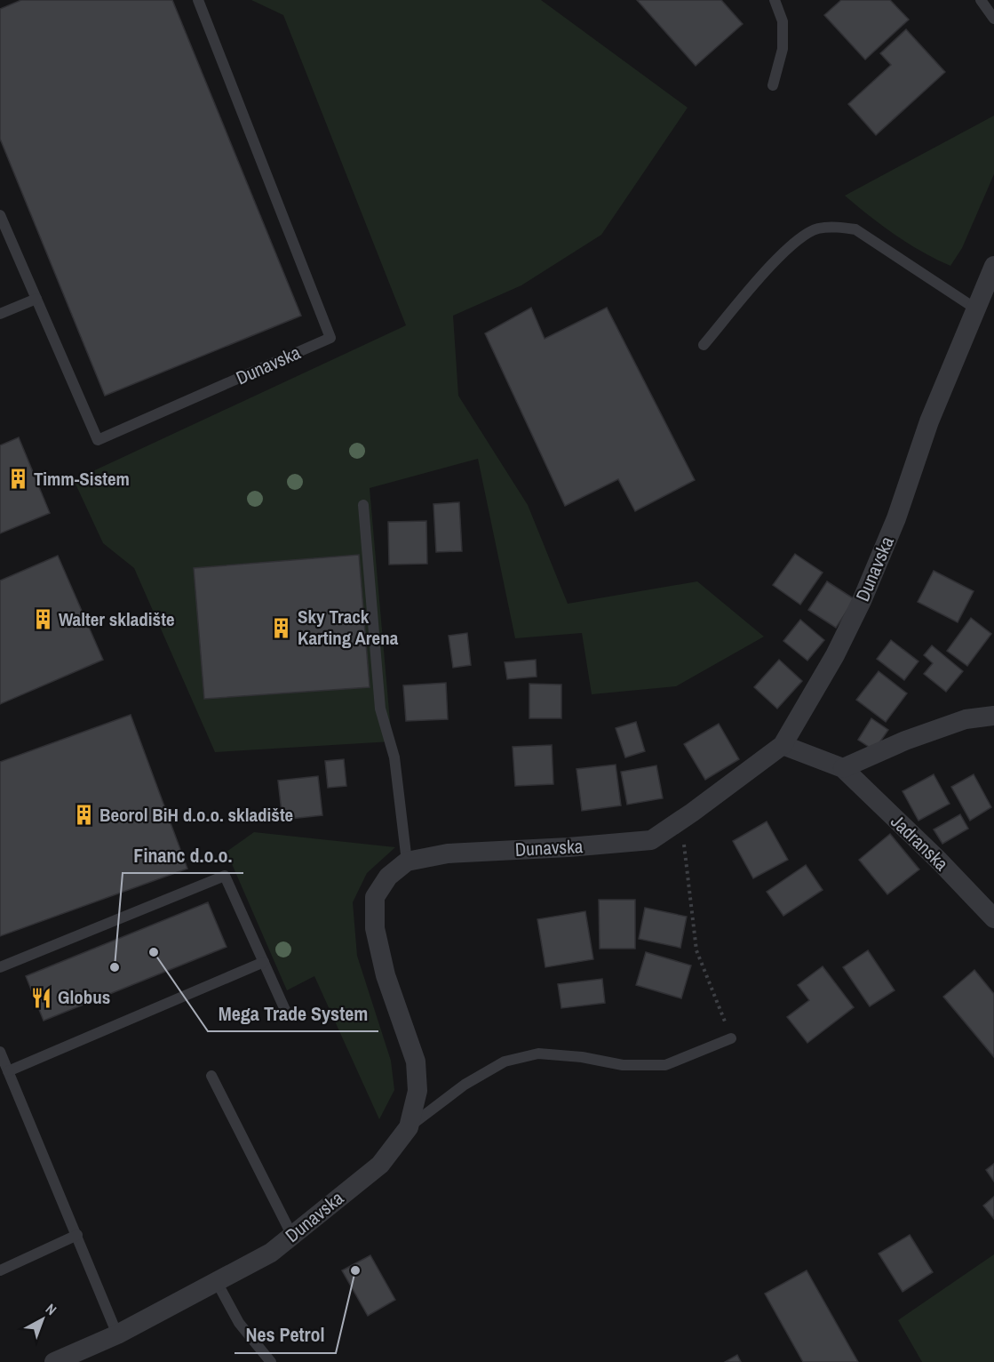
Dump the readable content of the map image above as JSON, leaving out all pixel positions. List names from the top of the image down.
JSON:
{
  "streets": {
    "street": ["Dunavska", "Jadranska"]
  },
  "crossings": [
    ["Dunavska", "Jadranska"]
  ],
  "places": {
    "building": [
      "Timm-Sistem",
      "Walter skladište",
      "Sky Track Karting Arena",
      "Beorol BiH d.o.o. skladište"
    ],
    "other": ["Mega Trade System", "Financ d.o.o.", "Nes Petrol"],
    "restaurant": ["Globus"]
  },
  "north": "top right"
}
